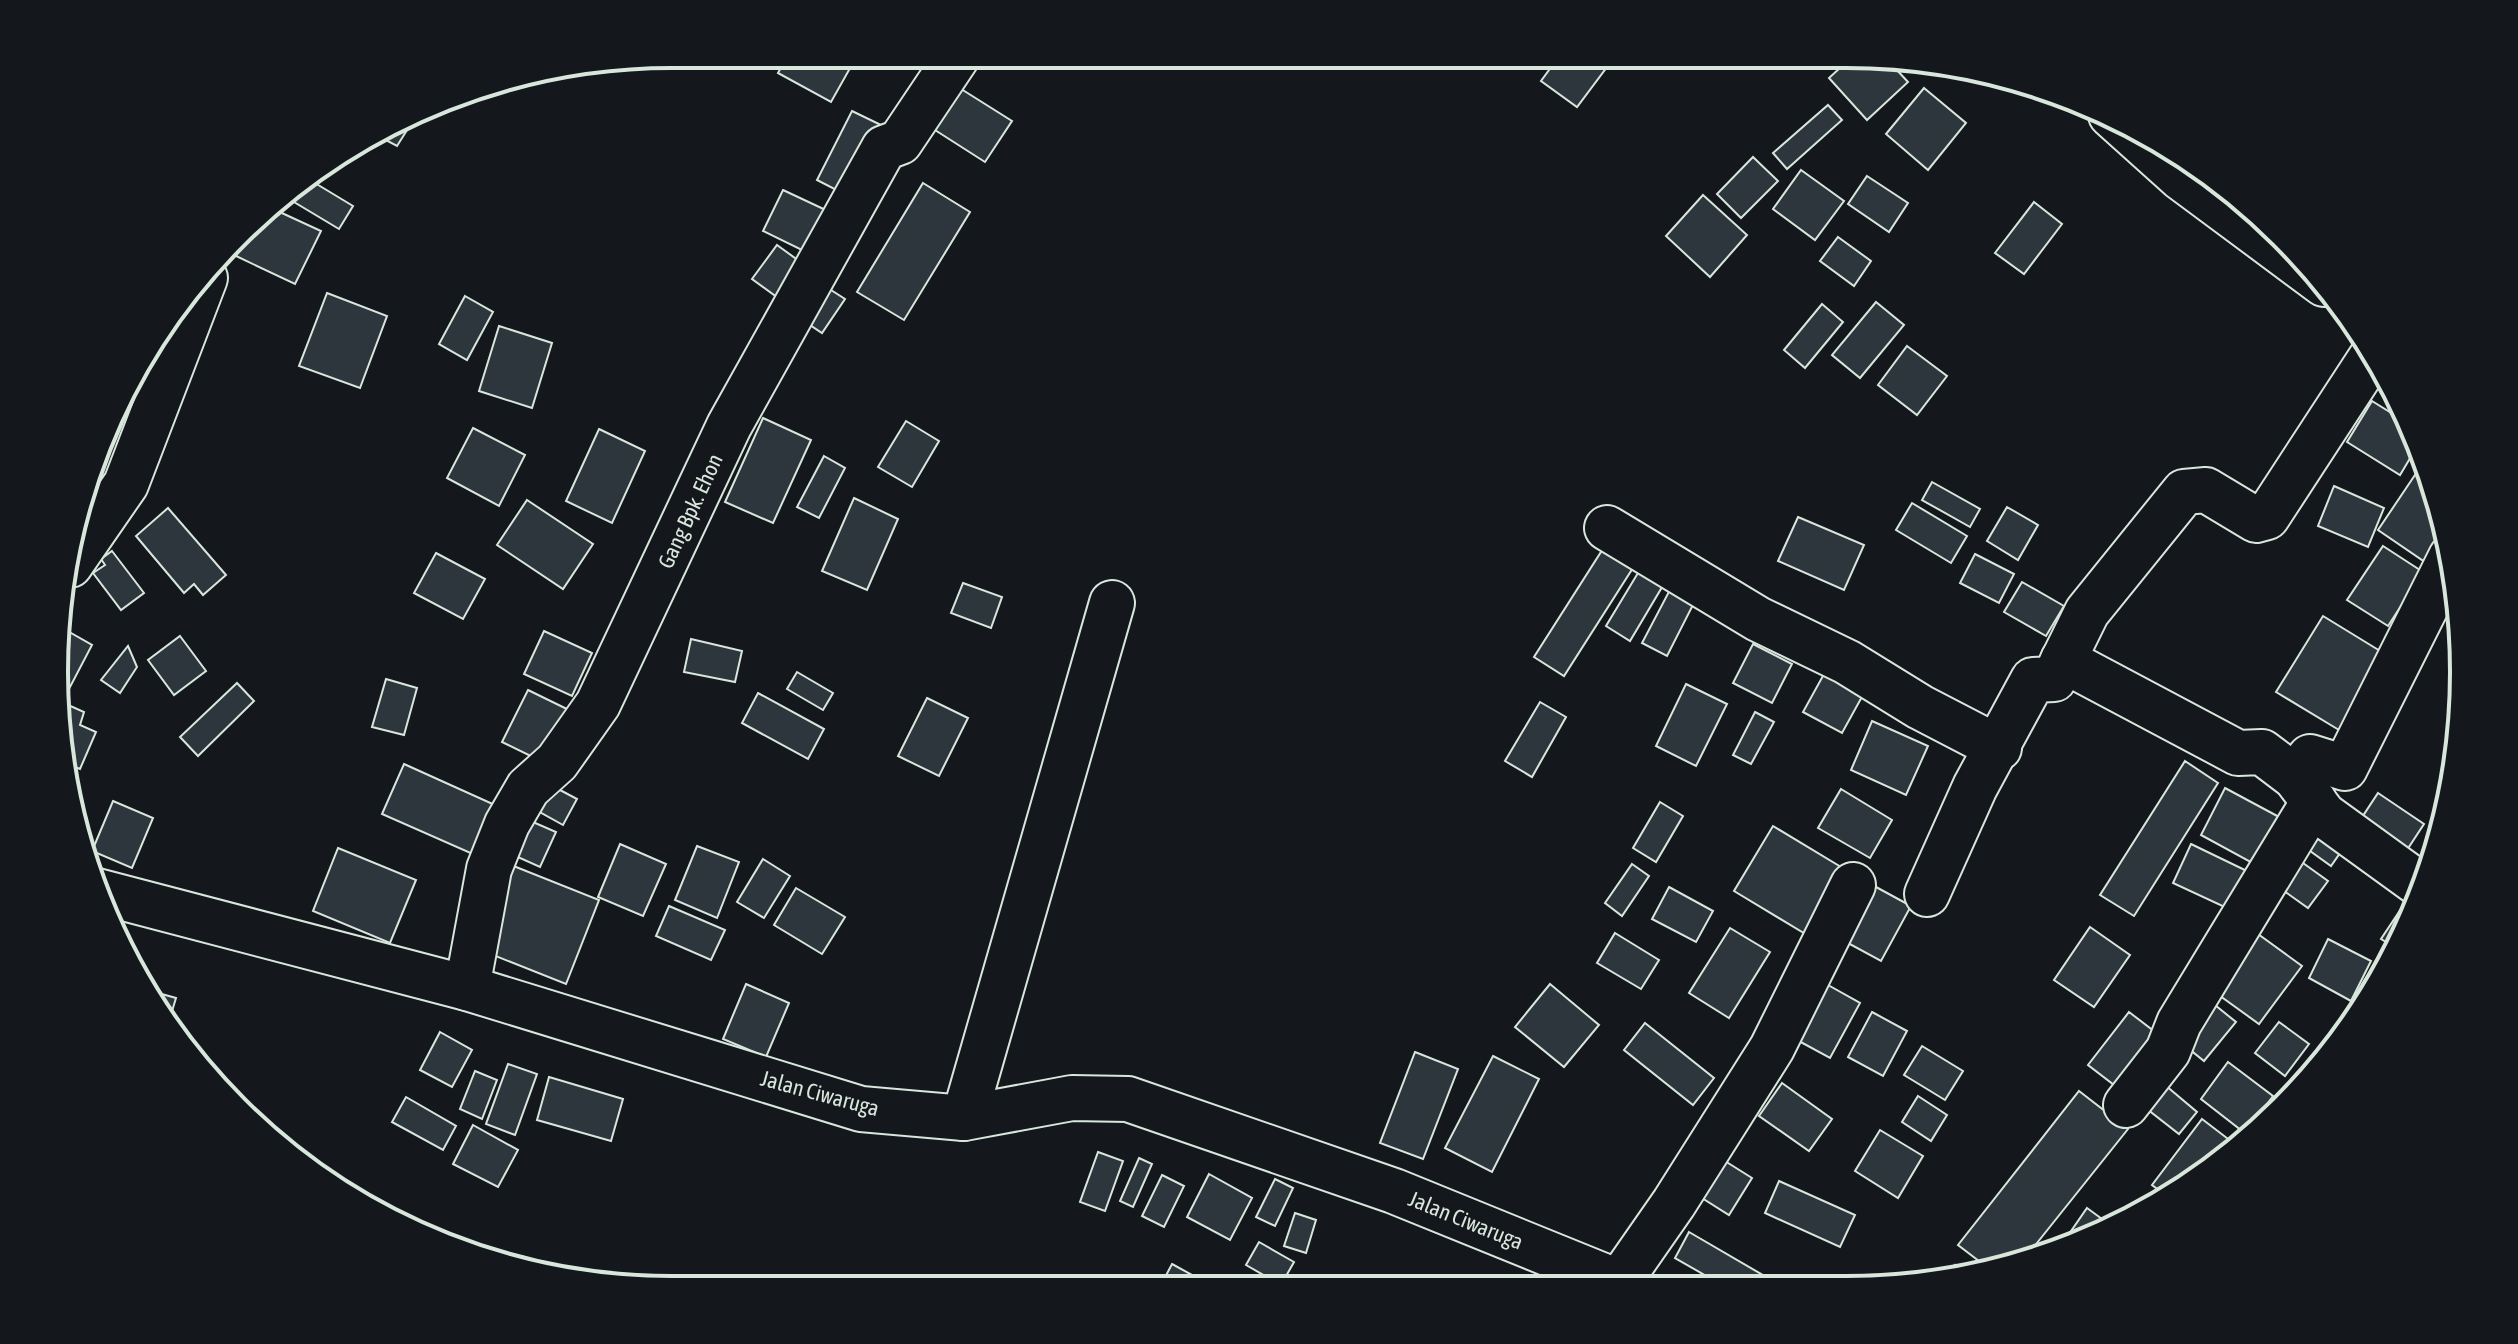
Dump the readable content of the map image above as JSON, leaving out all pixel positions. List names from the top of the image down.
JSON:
{
  "streets": {
    "street": ["Gang Bpk. Ehon", "Jalan Ciwaruga"]
  },
  "crossings": [
    ["Gang Bpk. Ehon", "Jalan Ciwaruga"]
  ]
}
